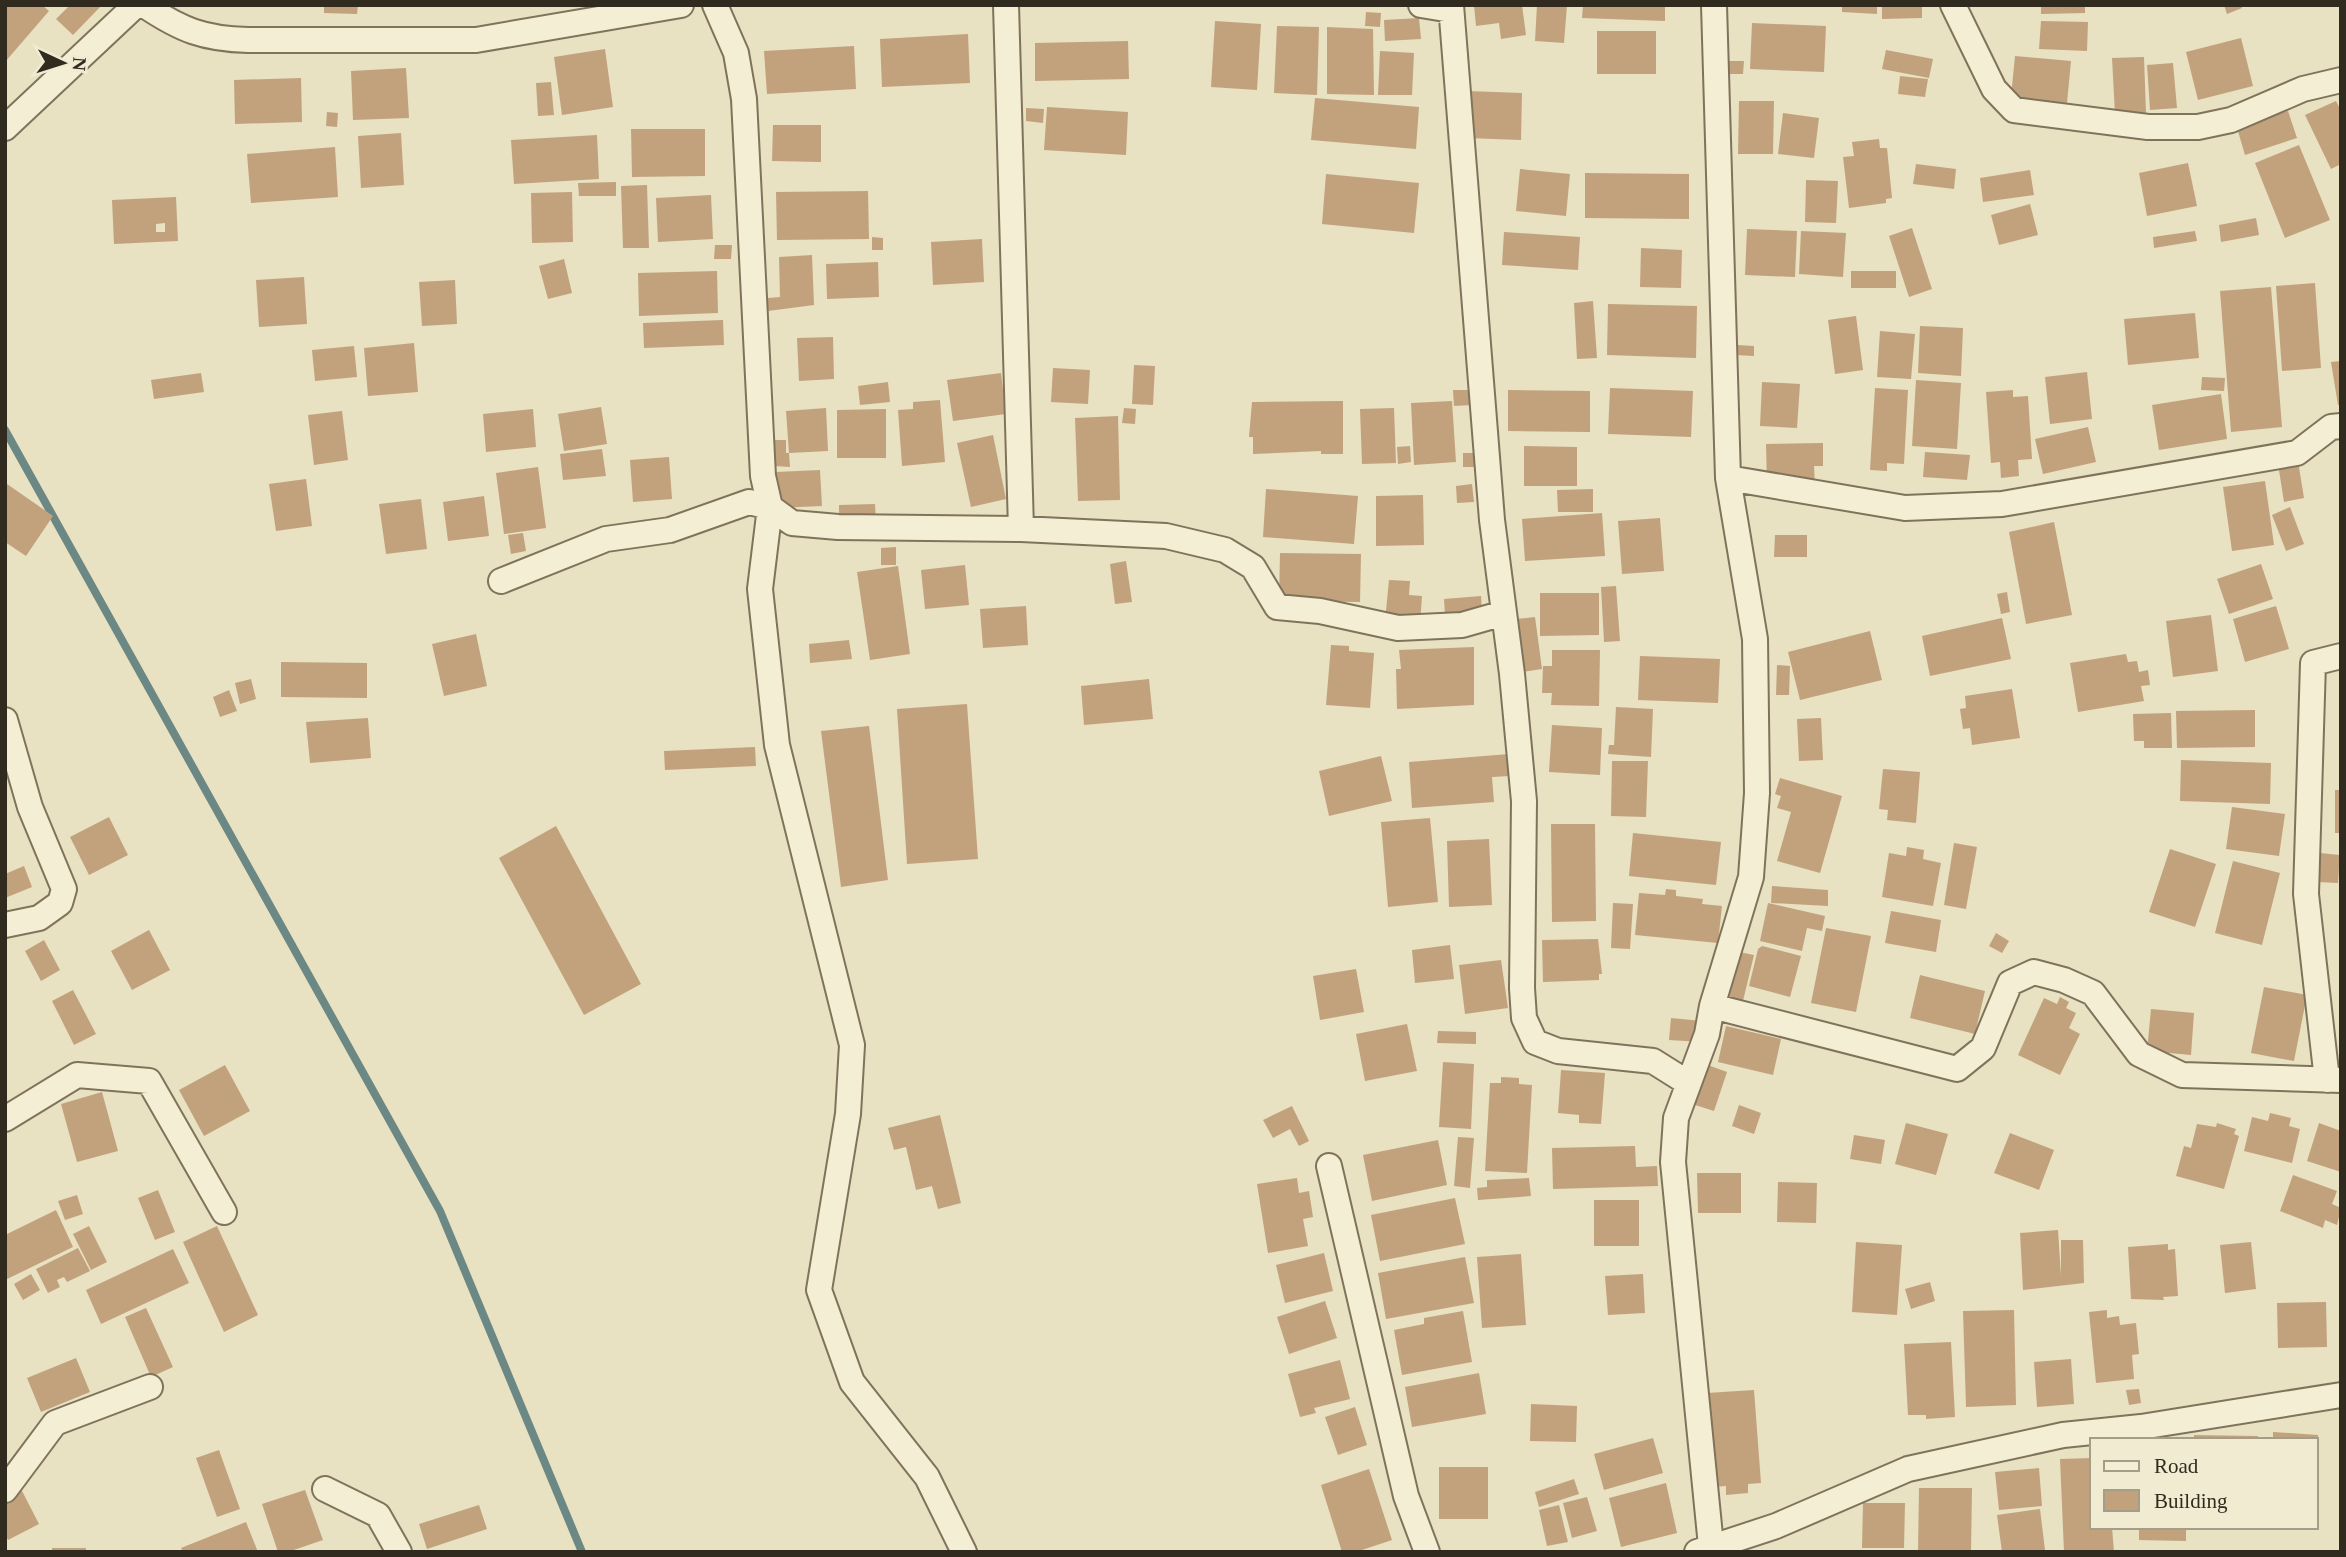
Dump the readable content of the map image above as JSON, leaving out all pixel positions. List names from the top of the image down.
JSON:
{
  "legend": ["Road", "Building"],
  "north": "right"
}
